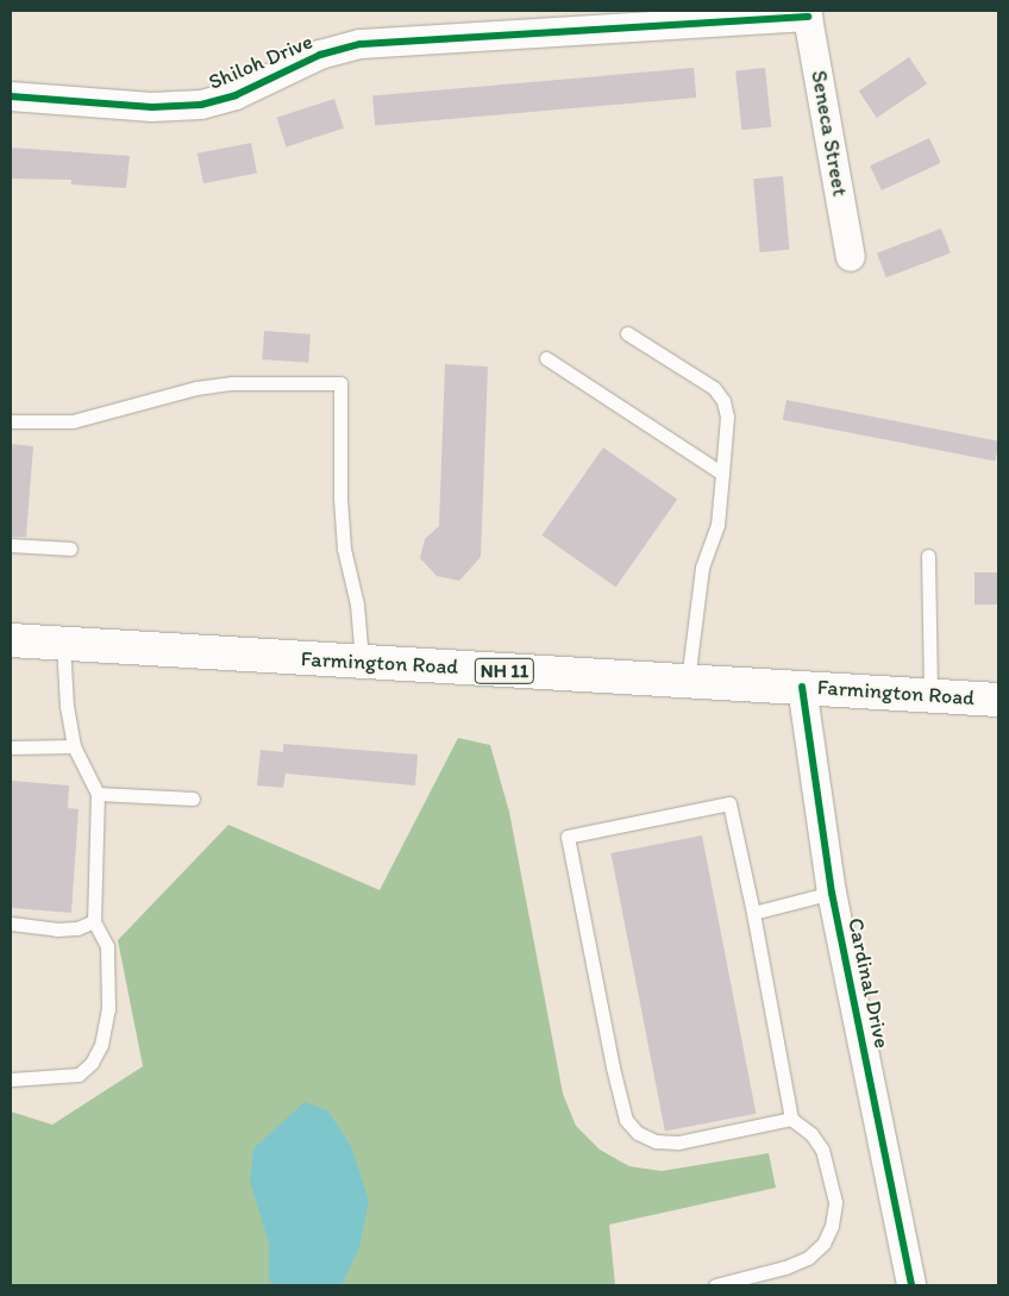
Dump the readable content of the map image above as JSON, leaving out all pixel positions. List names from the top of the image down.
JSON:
{
  "streets": {
    "highway": ["Farmington Road", "NH 11"],
    "street": ["Shiloh Drive", "Seneca Street", "Cardinal Drive"]
  },
  "crossings": [
    ["Shiloh Drive", "Seneca Street"],
    ["Farmington Road", "Cardinal Drive"]
  ]
}
